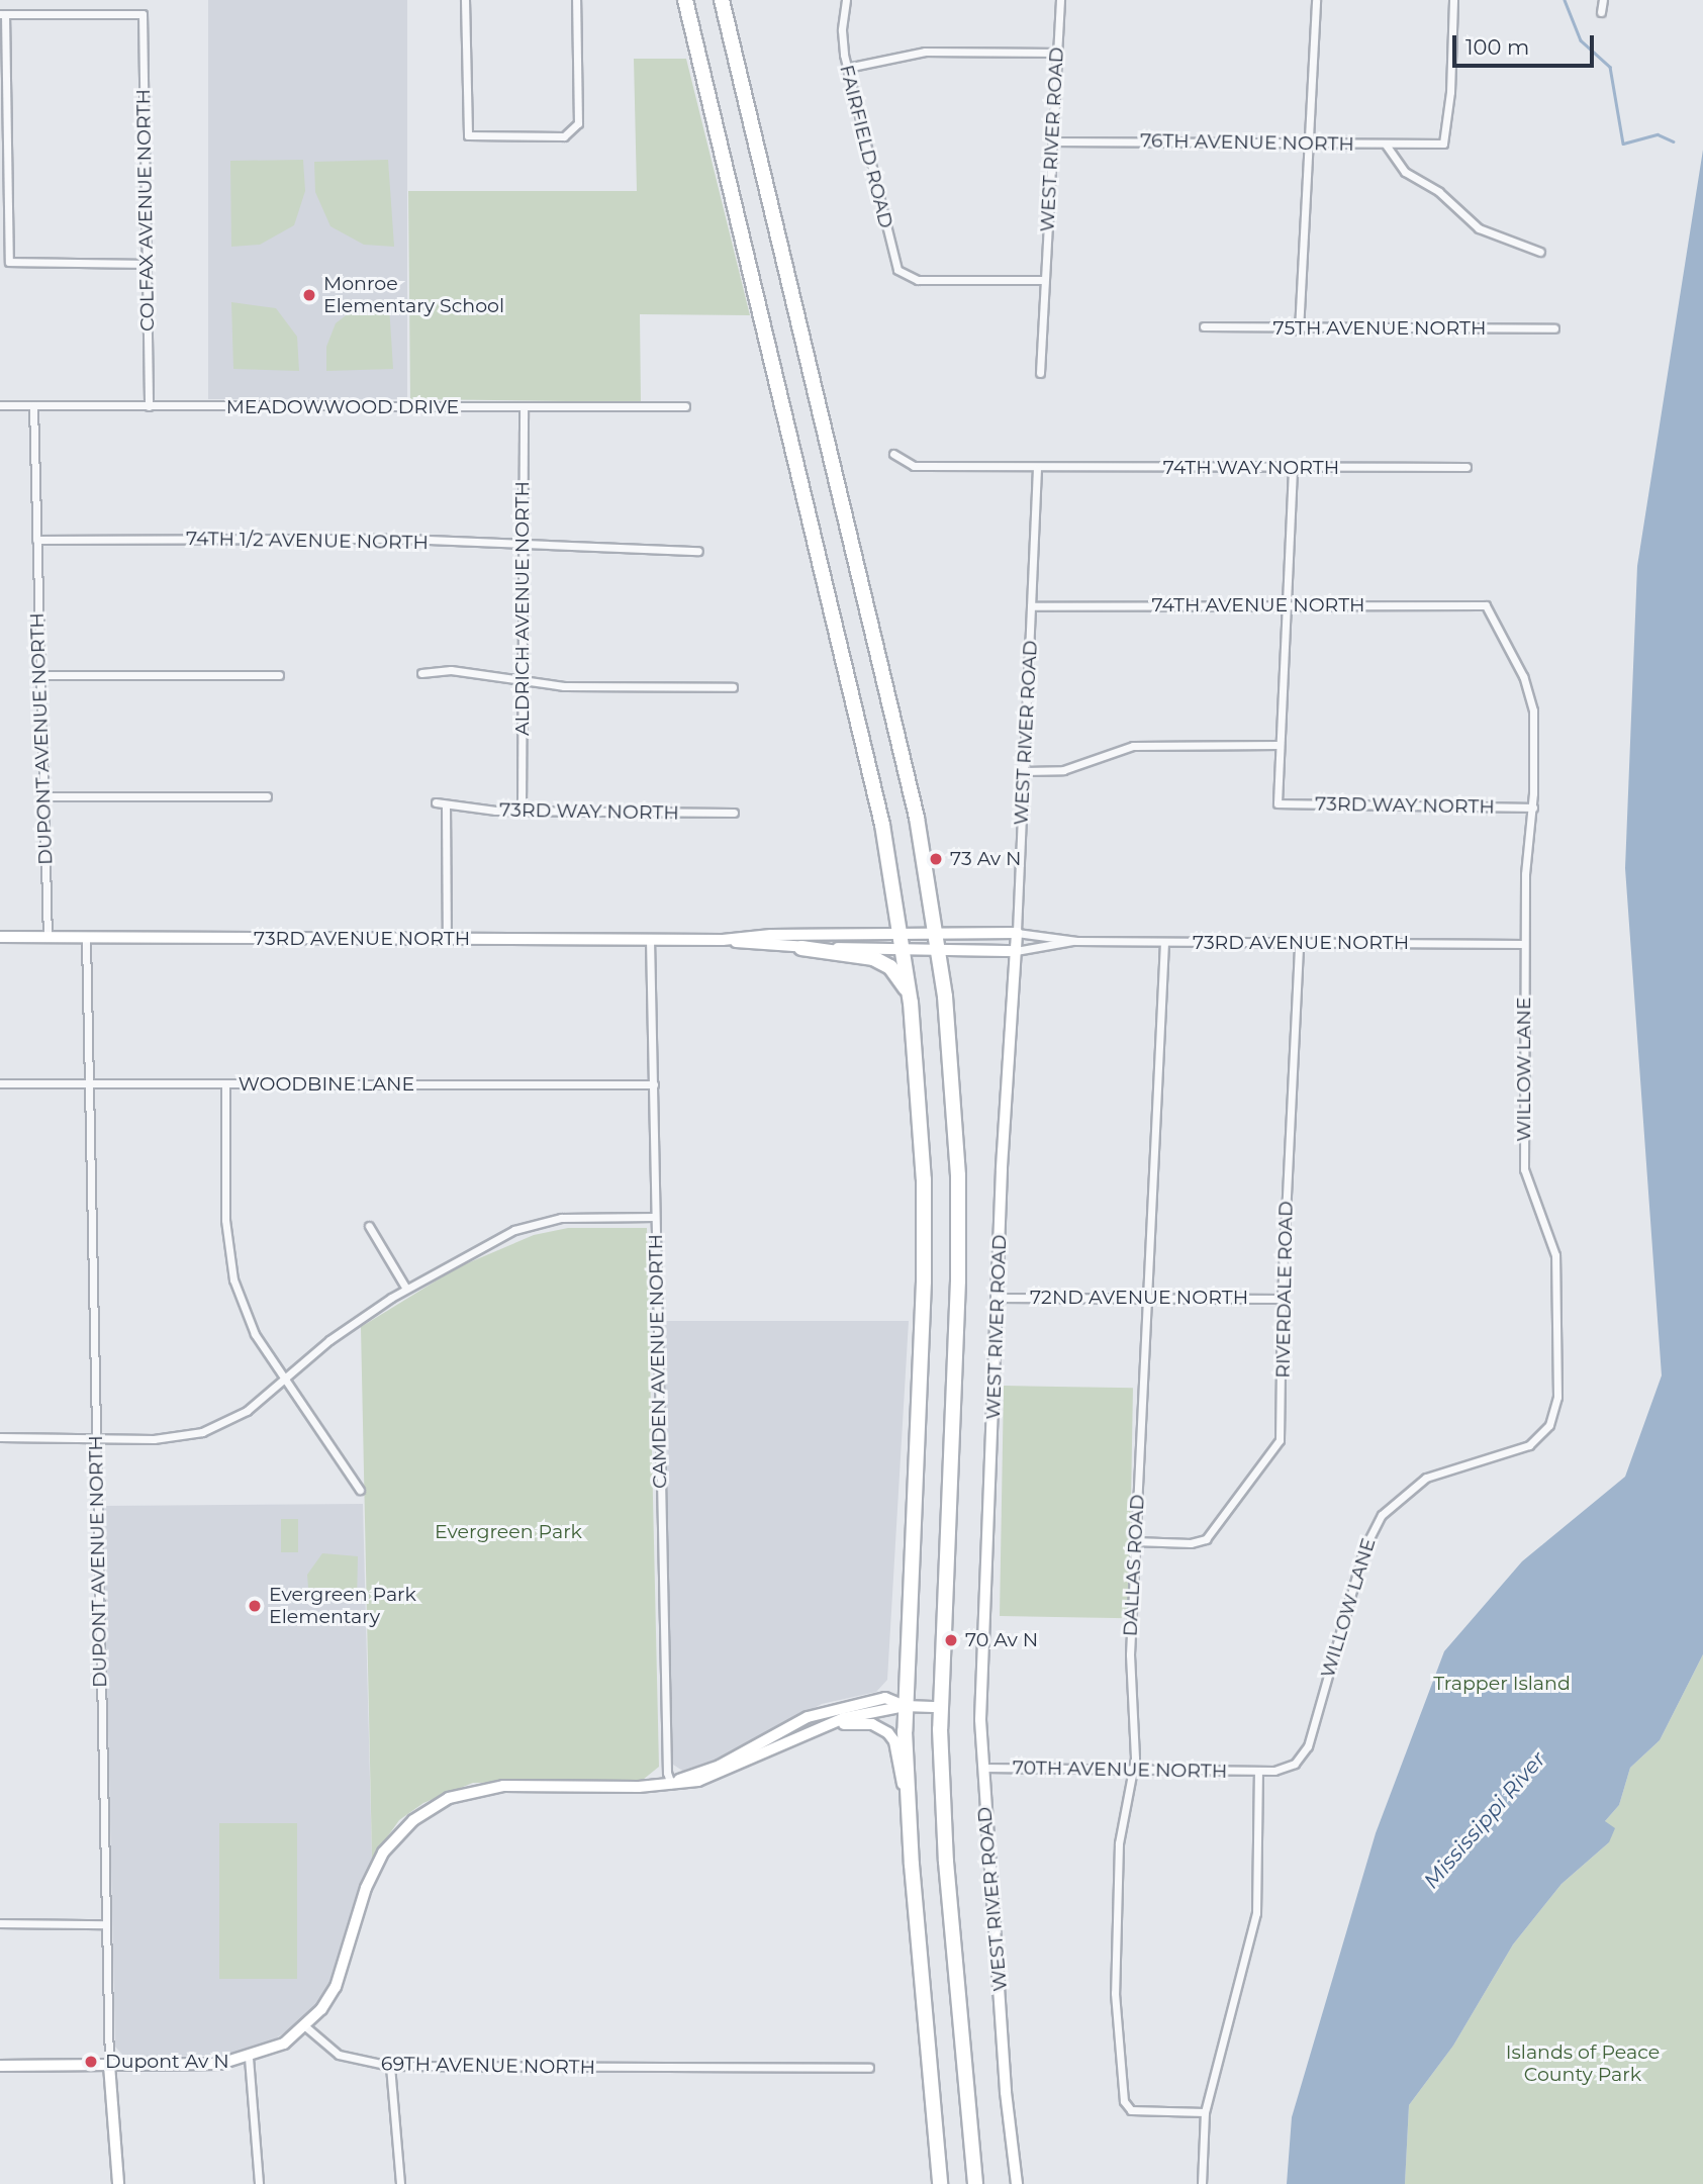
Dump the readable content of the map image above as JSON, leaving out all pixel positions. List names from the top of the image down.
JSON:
{
  "streets": {
    "street": [
      "WEST RIVER ROAD",
      "76TH AVENUE NORTH",
      "FAIRFIELD ROAD",
      "COLFAX AVENUE NORTH",
      "75TH AVENUE NORTH",
      "MEADOWWOOD DRIVE",
      "74TH WAY NORTH",
      "74TH 1/2 AVENUE NORTH",
      "74TH AVENUE NORTH",
      "ALDRICH AVENUE NORTH",
      "DUPONT AVENUE NORTH",
      "73RD WAY NORTH",
      "73RD AVENUE NORTH",
      "WILLOW LANE",
      "WOODBINE LANE",
      "RIVERDALE ROAD",
      "72ND AVENUE NORTH",
      "CAMDEN AVENUE NORTH",
      "DALLAS ROAD",
      "70TH AVENUE NORTH",
      "69TH AVENUE NORTH"
    ]
  },
  "crossings": [
    ["WEST RIVER ROAD", "76TH AVENUE NORTH"],
    ["WEST RIVER ROAD", "FAIRFIELD ROAD"],
    ["WEST RIVER ROAD", "74TH WAY NORTH"],
    ["WEST RIVER ROAD", "74TH AVENUE NORTH"],
    ["WEST RIVER ROAD", "73RD AVENUE NORTH"],
    ["WEST RIVER ROAD", "72ND AVENUE NORTH"],
    ["WEST RIVER ROAD", "70TH AVENUE NORTH"],
    ["COLFAX AVENUE NORTH", "MEADOWWOOD DRIVE"],
    ["MEADOWWOOD DRIVE", "ALDRICH AVENUE NORTH"],
    ["MEADOWWOOD DRIVE", "DUPONT AVENUE NORTH"],
    ["74TH 1/2 AVENUE NORTH", "ALDRICH AVENUE NORTH"],
    ["74TH 1/2 AVENUE NORTH", "DUPONT AVENUE NORTH"],
    ["74TH AVENUE NORTH", "WILLOW LANE"],
    ["ALDRICH AVENUE NORTH", "73RD WAY NORTH"],
    ["DUPONT AVENUE NORTH", "73RD AVENUE NORTH"],
    ["DUPONT AVENUE NORTH", "WOODBINE LANE"],
    ["73RD WAY NORTH", "WILLOW LANE"],
    ["73RD AVENUE NORTH", "WILLOW LANE"],
    ["73RD AVENUE NORTH", "RIVERDALE ROAD"],
    ["73RD AVENUE NORTH", "CAMDEN AVENUE NORTH"],
    ["73RD AVENUE NORTH", "DALLAS ROAD"],
    ["WILLOW LANE", "70TH AVENUE NORTH"],
    ["WOODBINE LANE", "CAMDEN AVENUE NORTH"],
    ["RIVERDALE ROAD", "72ND AVENUE NORTH"],
    ["RIVERDALE ROAD", "DALLAS ROAD"],
    ["72ND AVENUE NORTH", "DALLAS ROAD"],
    ["DALLAS ROAD", "70TH AVENUE NORTH"]
  ],
  "water": ["Mississippi River"],
  "parks": ["Evergreen Park", "Trapper Island", "Islands of Peace County Park"],
  "places": [
    "Monroe Elementary School",
    "73 Av N",
    "Evergreen Park Elementary",
    "70 Av N",
    "Dupont Av N"
  ],
  "scale_bar": "100 m"
}
